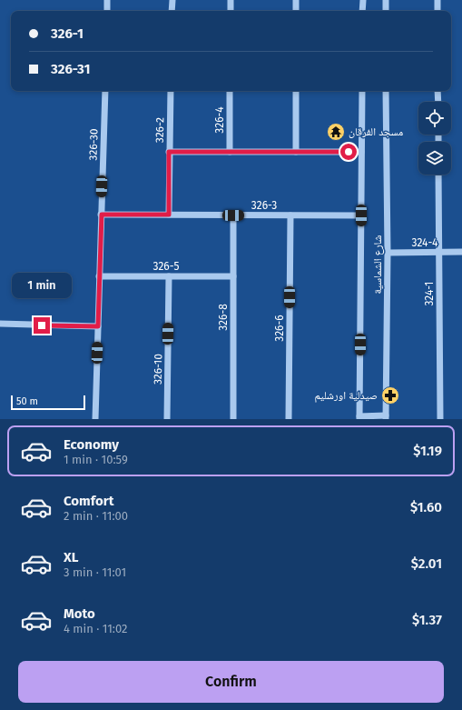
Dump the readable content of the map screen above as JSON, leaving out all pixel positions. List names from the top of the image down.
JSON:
{
  "streets": {
    "street": [
      "326-4",
      "326-2",
      "326-30",
      "326-3",
      "324-4",
      "شارع الشماسية",
      "326-5",
      "324-1",
      "326-8",
      "326-6",
      "326-10"
    ]
  },
  "crossings": [
    ["326-2", "326-3"],
    ["326-30", "326-3"],
    ["326-30", "326-5"],
    ["326-3", "شارع الشماسية"],
    ["326-3", "326-8"],
    ["326-3", "326-6"],
    ["324-4", "شارع الشماسية"],
    ["324-4", "324-1"],
    ["326-5", "326-8"],
    ["326-5", "326-10"]
  ],
  "places": {
    "temple": ["مسجد الفرقان"],
    "pharmacy": ["صيدلية اورشليم"]
  },
  "scale_bar": "50 m",
  "page": {
    "banner": ["326-1", "326-31"],
    "bubble": "1 min",
    "scale": "50 m",
    "list": [
      {
        "name": "Economy",
        "note": "1 min · 10:59",
        "value": "$1.19"
      },
      {
        "name": "Comfort",
        "note": "2 min · 11:00",
        "value": "$1.60"
      },
      {
        "name": "XL",
        "note": "3 min · 11:01",
        "value": "$2.01"
      },
      {
        "name": "Moto",
        "note": "4 min · 11:02",
        "value": "$1.37"
      }
    ],
    "buttons": "Confirm"
  }
}
